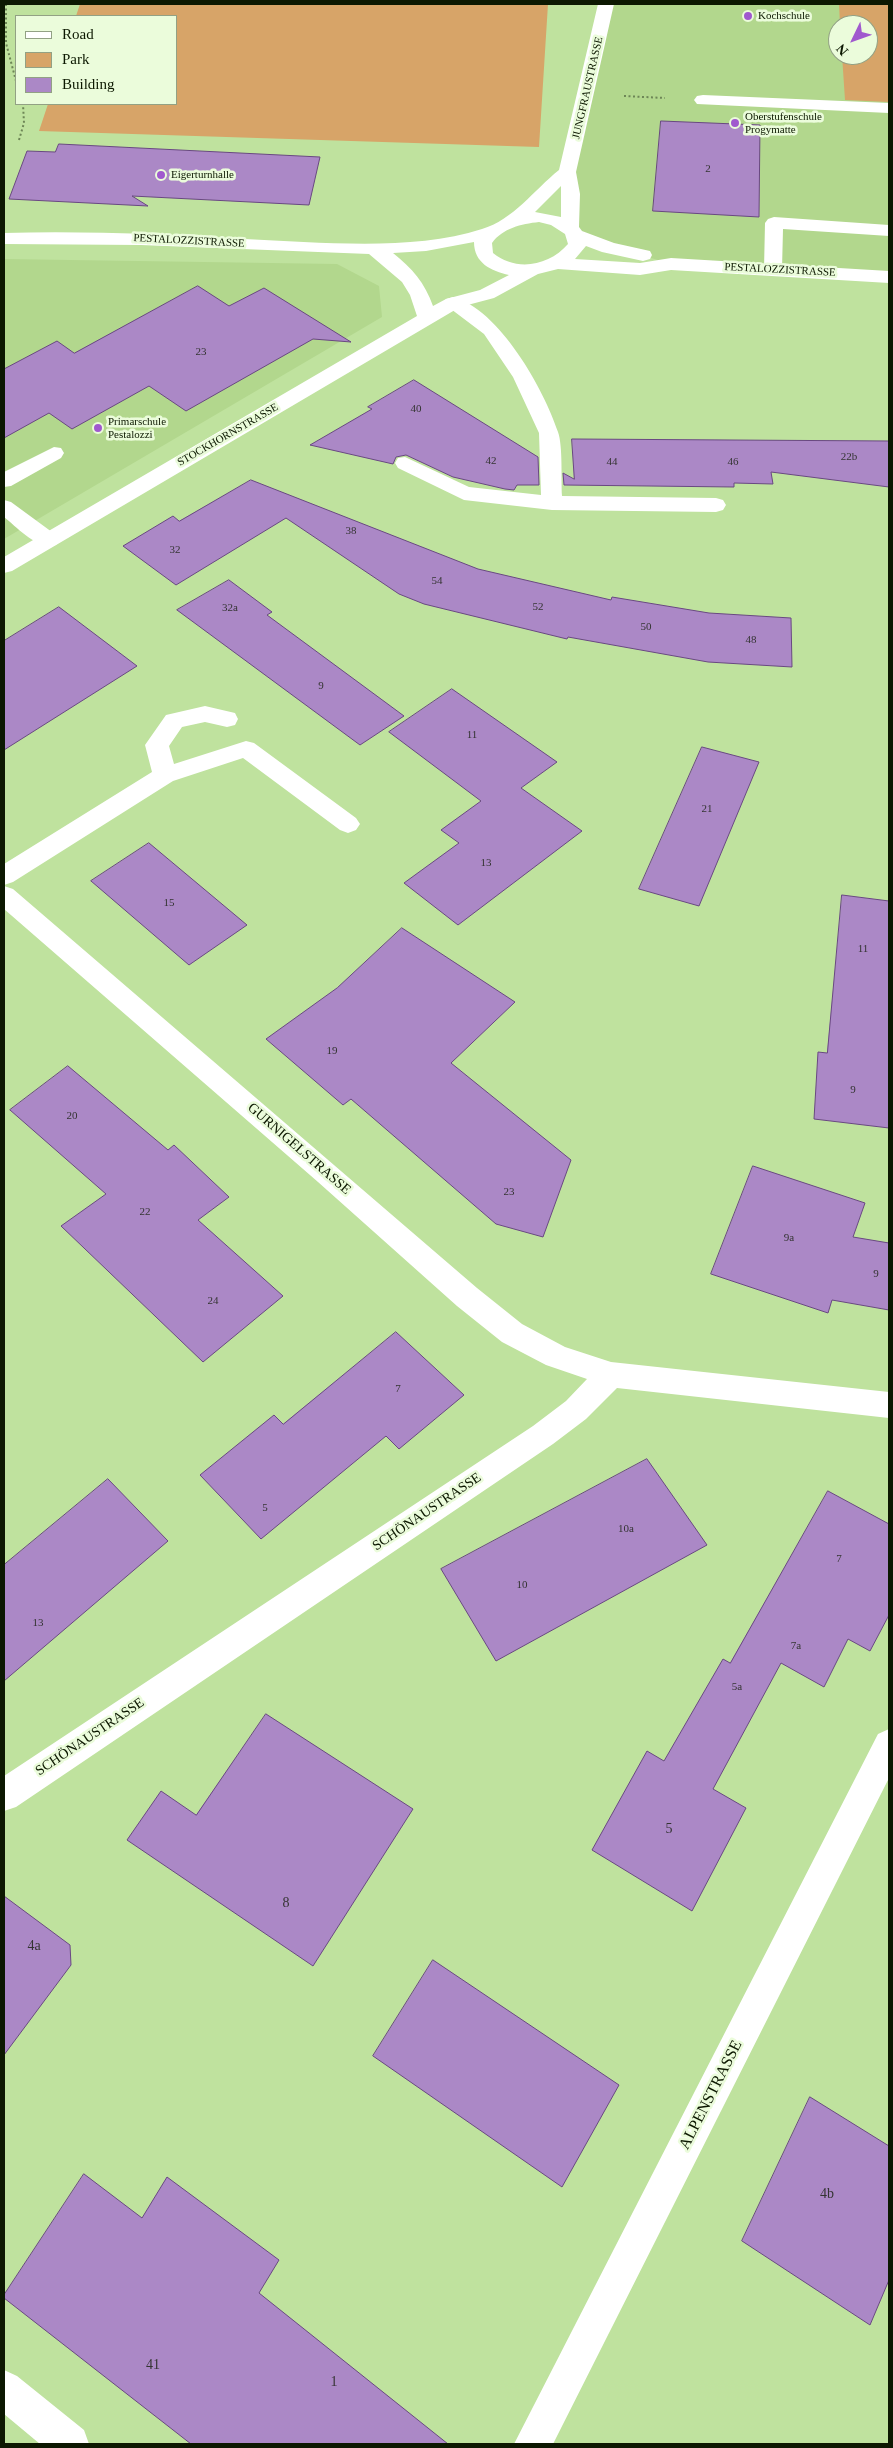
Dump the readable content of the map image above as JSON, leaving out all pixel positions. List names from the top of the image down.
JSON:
{
  "streets": {
    "street": [
      "JUNGFRAUSTRASSE",
      "PESTALOZZISTRASSE",
      "STOCKHORNSTRASSE",
      "GURNIGELSTRASSE",
      "SCHÖNAUSTRASSE",
      "ALPENSTRASSE"
    ]
  },
  "crossings": [
    ["JUNGFRAUSTRASSE", "PESTALOZZISTRASSE"],
    ["GURNIGELSTRASSE", "SCHÖNAUSTRASSE"]
  ],
  "places": [
    "Kochschule",
    "Oberstufenschule Progymatte",
    "Eigerturnhalle",
    "Primarschule Pestalozzi"
  ],
  "house_numbers": [
    "2",
    "23",
    "40",
    "22b",
    "42",
    "44",
    "46",
    "38",
    "32",
    "54",
    "52",
    "32a",
    "50",
    "48",
    "9",
    "11",
    "21",
    "13",
    "15",
    "11",
    "19",
    "9",
    "20",
    "23",
    "22",
    "9a",
    "9",
    "24",
    "7",
    "5",
    "10a",
    "7",
    "10",
    "13",
    "7a",
    "5a",
    "5",
    "8",
    "4a",
    "4b",
    "41",
    "1"
  ],
  "legend": ["Road", "Park", "Building"],
  "north": "bottom left"
}
